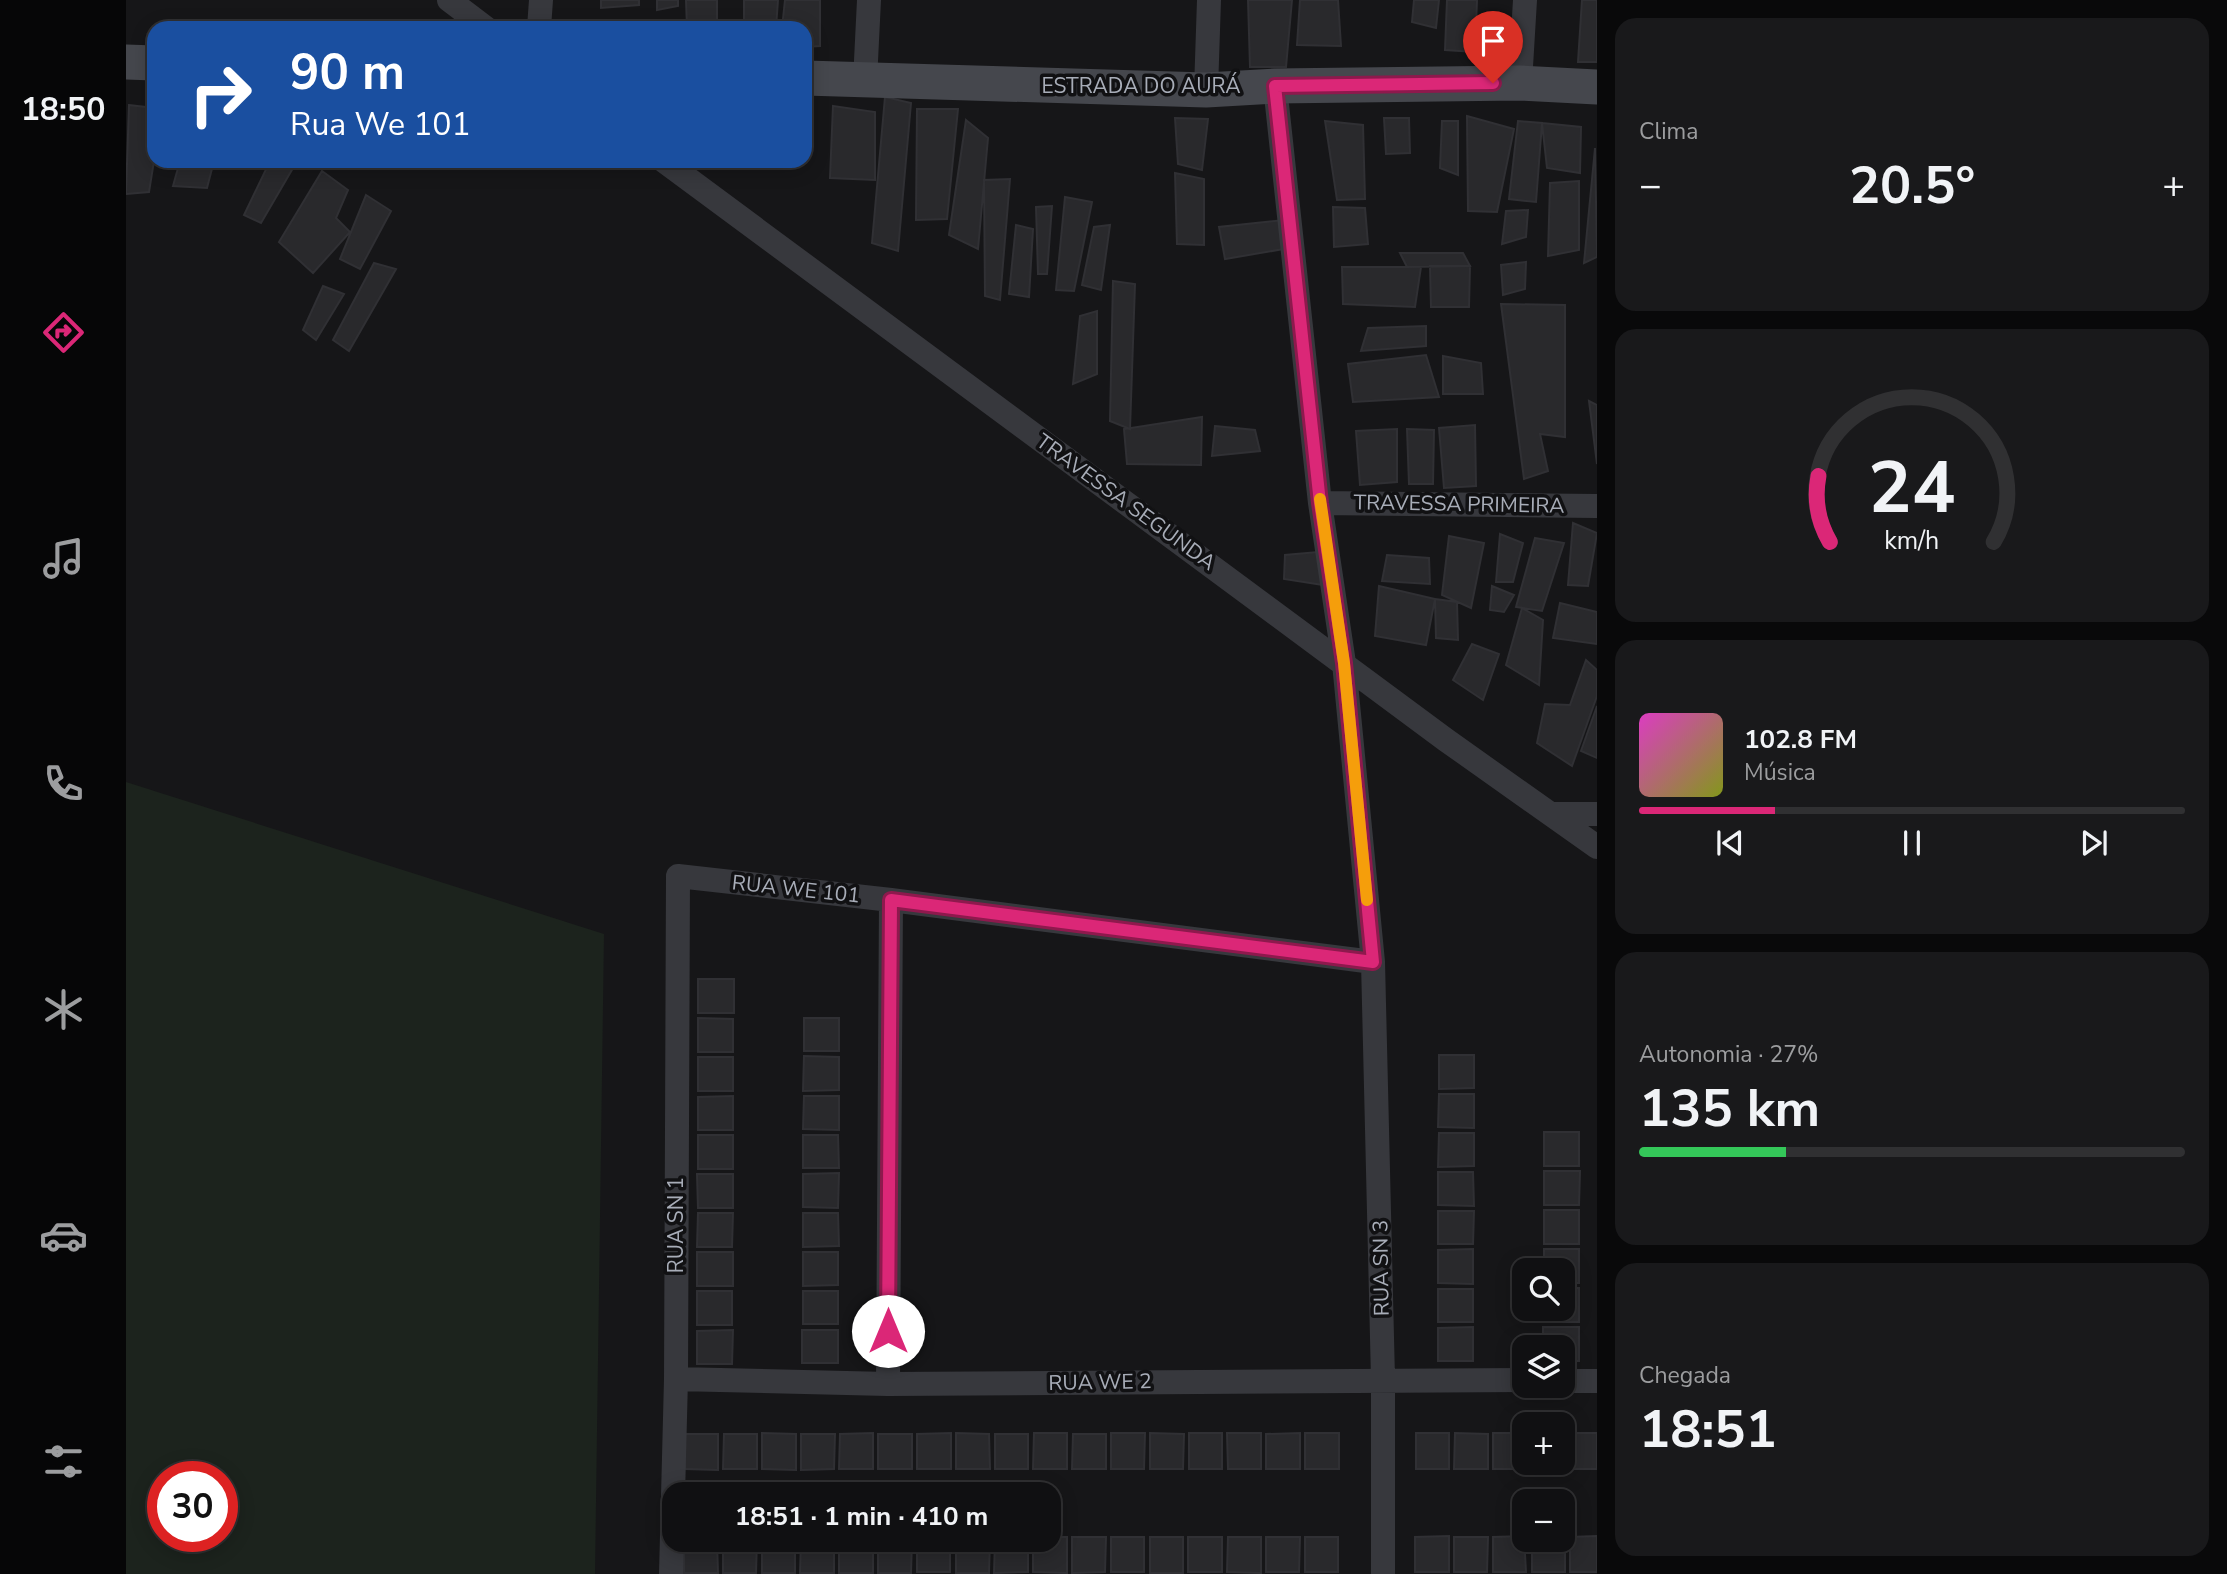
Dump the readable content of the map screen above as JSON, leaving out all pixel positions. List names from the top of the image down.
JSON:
{
  "streets": {
    "street": [
      "ESTRADA DO AURÁ",
      "TRAVESSA SEGUNDA",
      "TRAVESSA PRIMEIRA",
      "RUA WE 101",
      "RUA SN 1",
      "RUA SN 3",
      "RUA WE 2"
    ]
  },
  "crossings": [
    ["ESTRADA DO AURÁ", "RUA SN 3"],
    ["TRAVESSA SEGUNDA", "RUA SN 3"],
    ["TRAVESSA PRIMEIRA", "RUA SN 3"],
    ["RUA WE 101", "RUA SN 1"],
    ["RUA WE 101", "RUA SN 3"],
    ["RUA SN 1", "RUA WE 2"],
    ["RUA SN 3", "RUA WE 2"]
  ],
  "page": {
    "tabs": "18:50",
    "tile": [
      "Clima",
      ["Autonomia · 27%", "135 km"],
      ["Chegada", "18:51"]
    ],
    "turn": ["90 m", "Rua We 101"],
    "heat": ["−", "20.5°", "+"],
    "song": ["102.8 FM", "Música"],
    "map_buttons": ["+", "−"],
    "limit": "30",
    "trip": "18:51 · 1 min · 410 m",
    "gauge": ["24", "km/h"]
  }
}
